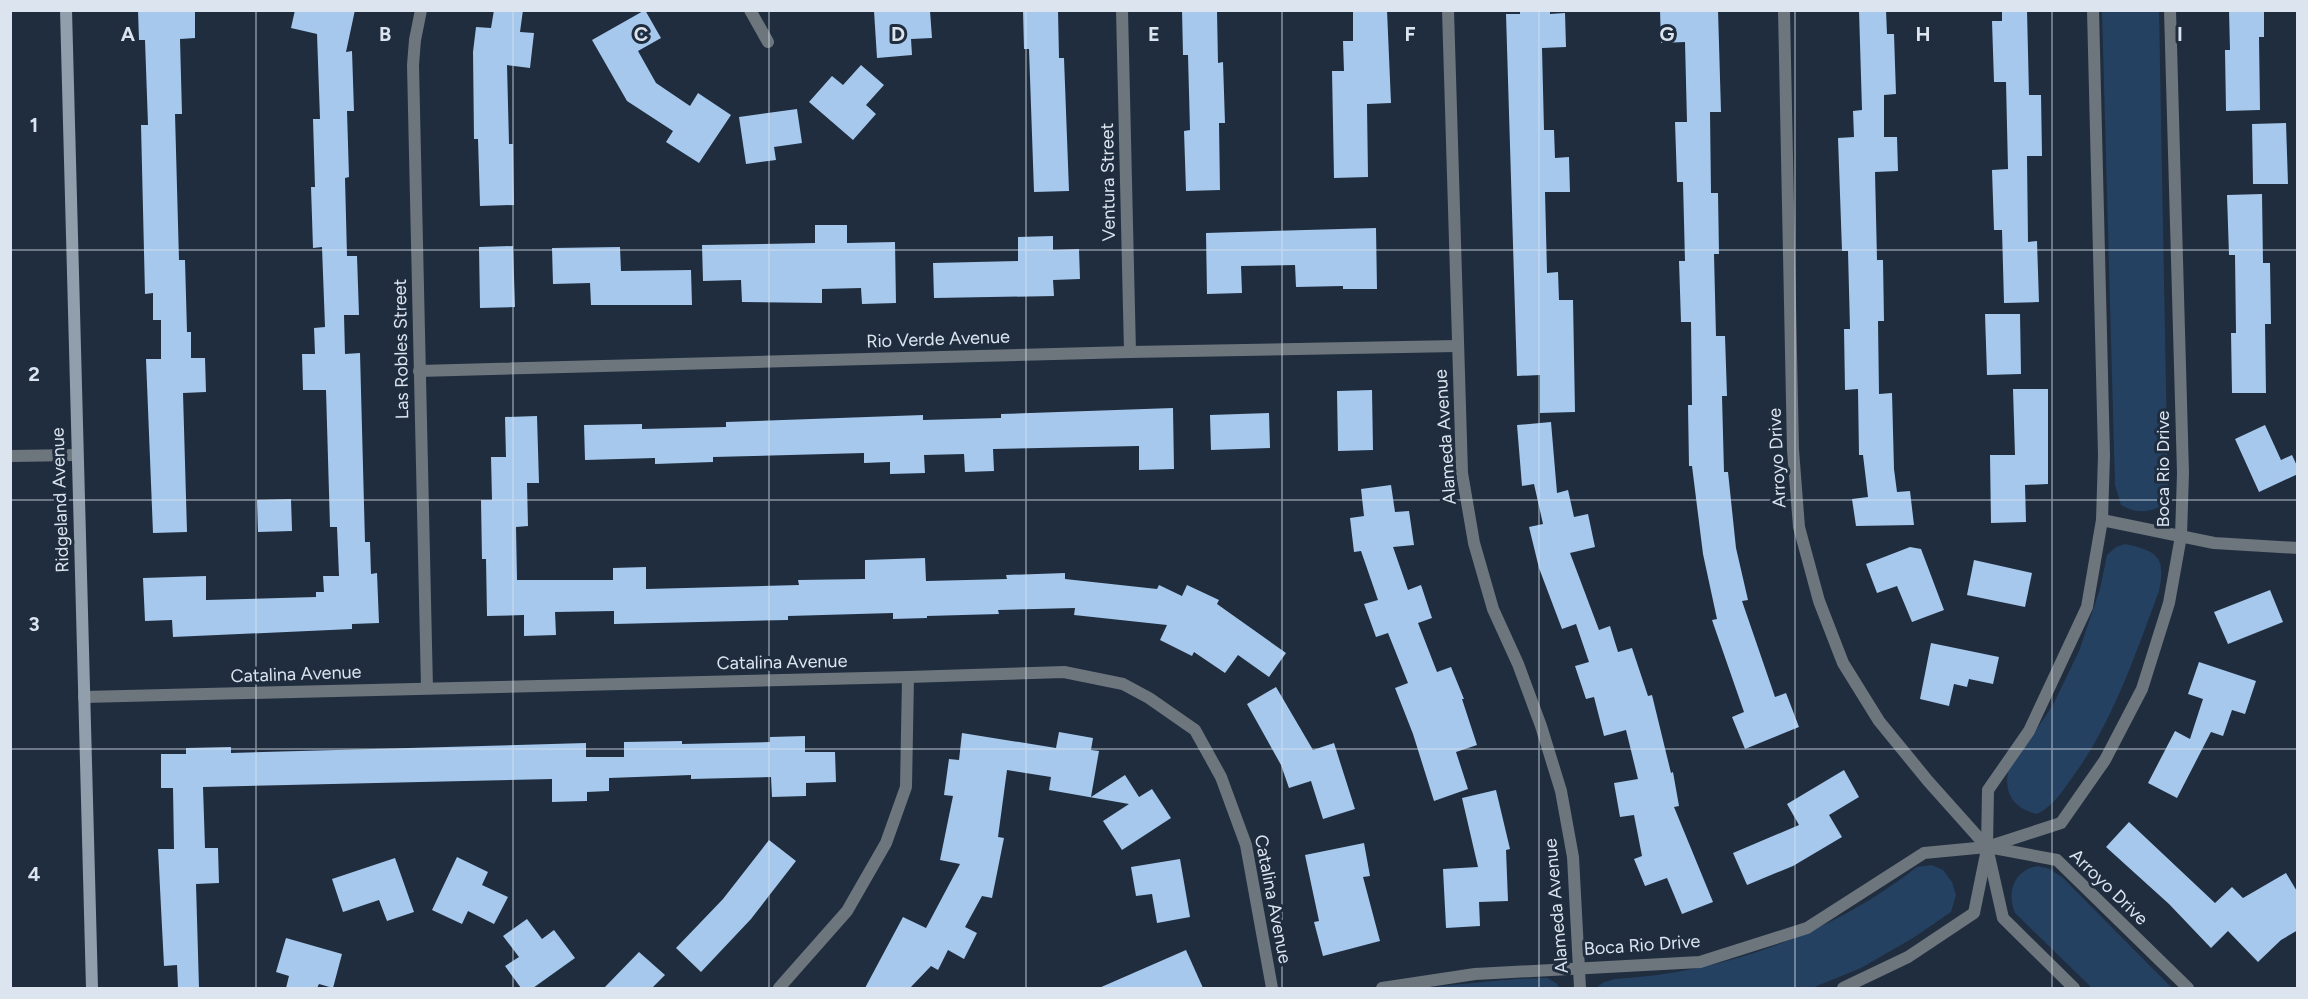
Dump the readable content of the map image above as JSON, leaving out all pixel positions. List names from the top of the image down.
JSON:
{
  "streets": {
    "street": [
      "Ventura Street",
      "Rio Verde Avenue",
      "Las Robles Street",
      "Alameda Avenue",
      "Arroyo Drive",
      "Boca Rio Drive",
      "Ridgeland Avenue",
      "Catalina Avenue"
    ]
  },
  "crossings": [
    ["Ventura Street", "Rio Verde Avenue"],
    ["Rio Verde Avenue", "Las Robles Street"],
    ["Rio Verde Avenue", "Alameda Avenue"],
    ["Las Robles Street", "Catalina Avenue"],
    ["Alameda Avenue", "Boca Rio Drive"],
    ["Arroyo Drive", "Boca Rio Drive"],
    ["Ridgeland Avenue", "Catalina Avenue"]
  ],
  "grid": {
    "columns": [
      "A",
      "B",
      "C",
      "D",
      "E",
      "F",
      "G",
      "H",
      "I"
    ],
    "rows": [
      "1",
      "2",
      "3",
      "4"
    ]
  }
}
